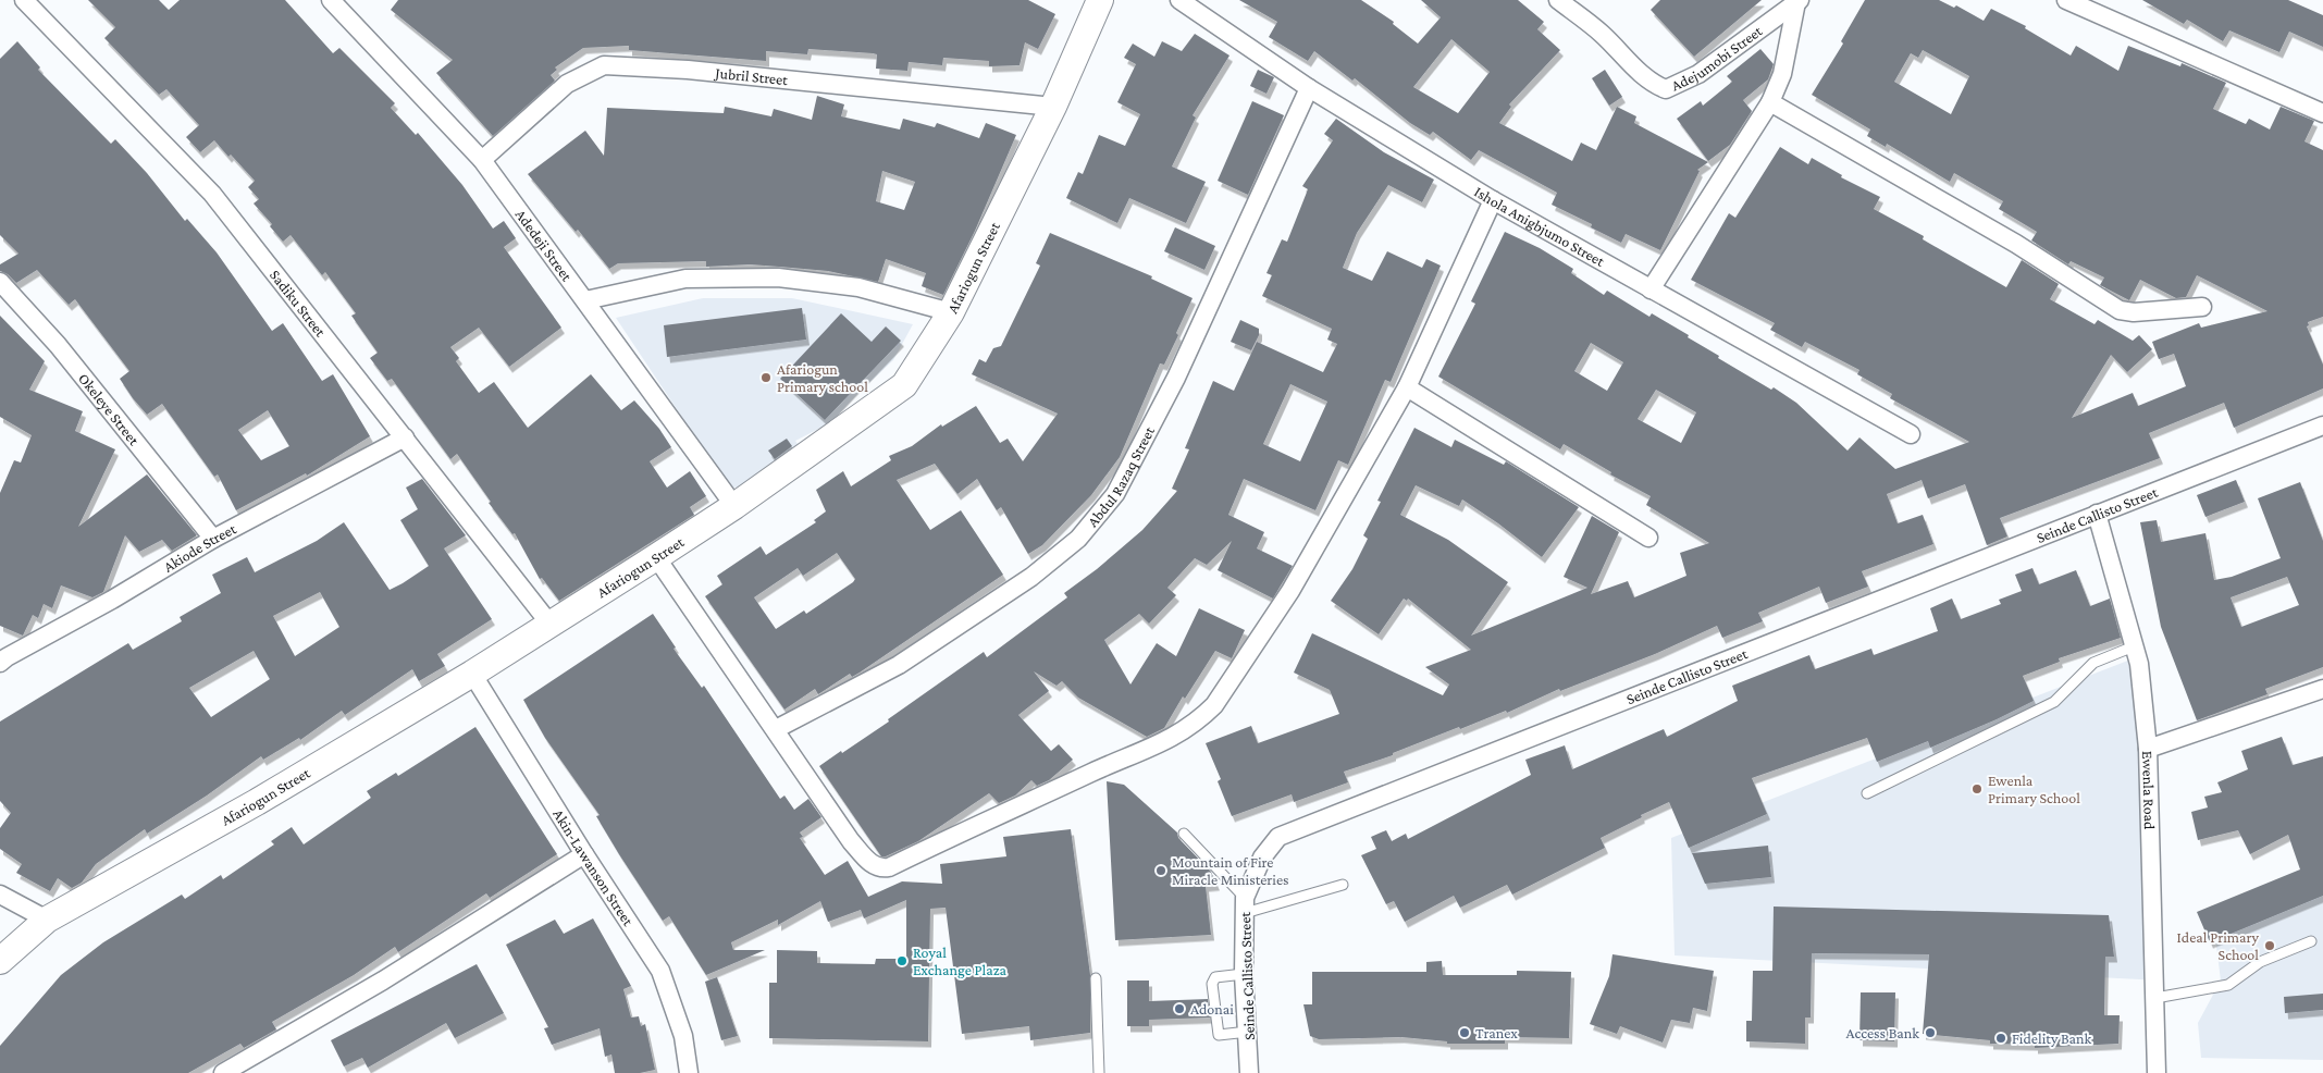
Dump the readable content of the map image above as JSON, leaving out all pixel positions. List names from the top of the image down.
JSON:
{
  "streets": {
    "street": [
      "Adejumobi Street",
      "Jubril Street",
      "Ishola Anigbjumo Street",
      "Adedeji Street",
      "Afariogun Street",
      "Sadiku Street",
      "Okeleye Street",
      "Abdul Razaq Street",
      "Seinde Callisto Street",
      "Akiode Street",
      "Ewenla Road",
      "Akin-Lawanson Street"
    ]
  },
  "crossings": [
    ["Jubril Street", "Adedeji Street"],
    ["Jubril Street", "Afariogun Street"],
    ["Ishola Anigbjumo Street", "Abdul Razaq Street"],
    ["Adedeji Street", "Afariogun Street"],
    ["Afariogun Street", "Sadiku Street"],
    ["Afariogun Street", "Akin-Lawanson Street"],
    ["Sadiku Street", "Akiode Street"],
    ["Okeleye Street", "Akiode Street"],
    ["Seinde Callisto Street", "Ewenla Road"]
  ],
  "places": [
    "Afariogun Primary school",
    "Ewenla Primary School",
    "Mountain of Fire Miracle Ministeries",
    "Ideal Primary School",
    "Royal Exchange Plaza",
    "Adonai",
    "Tranex",
    "Access Bank",
    "Fidelity Bank"
  ]
}
